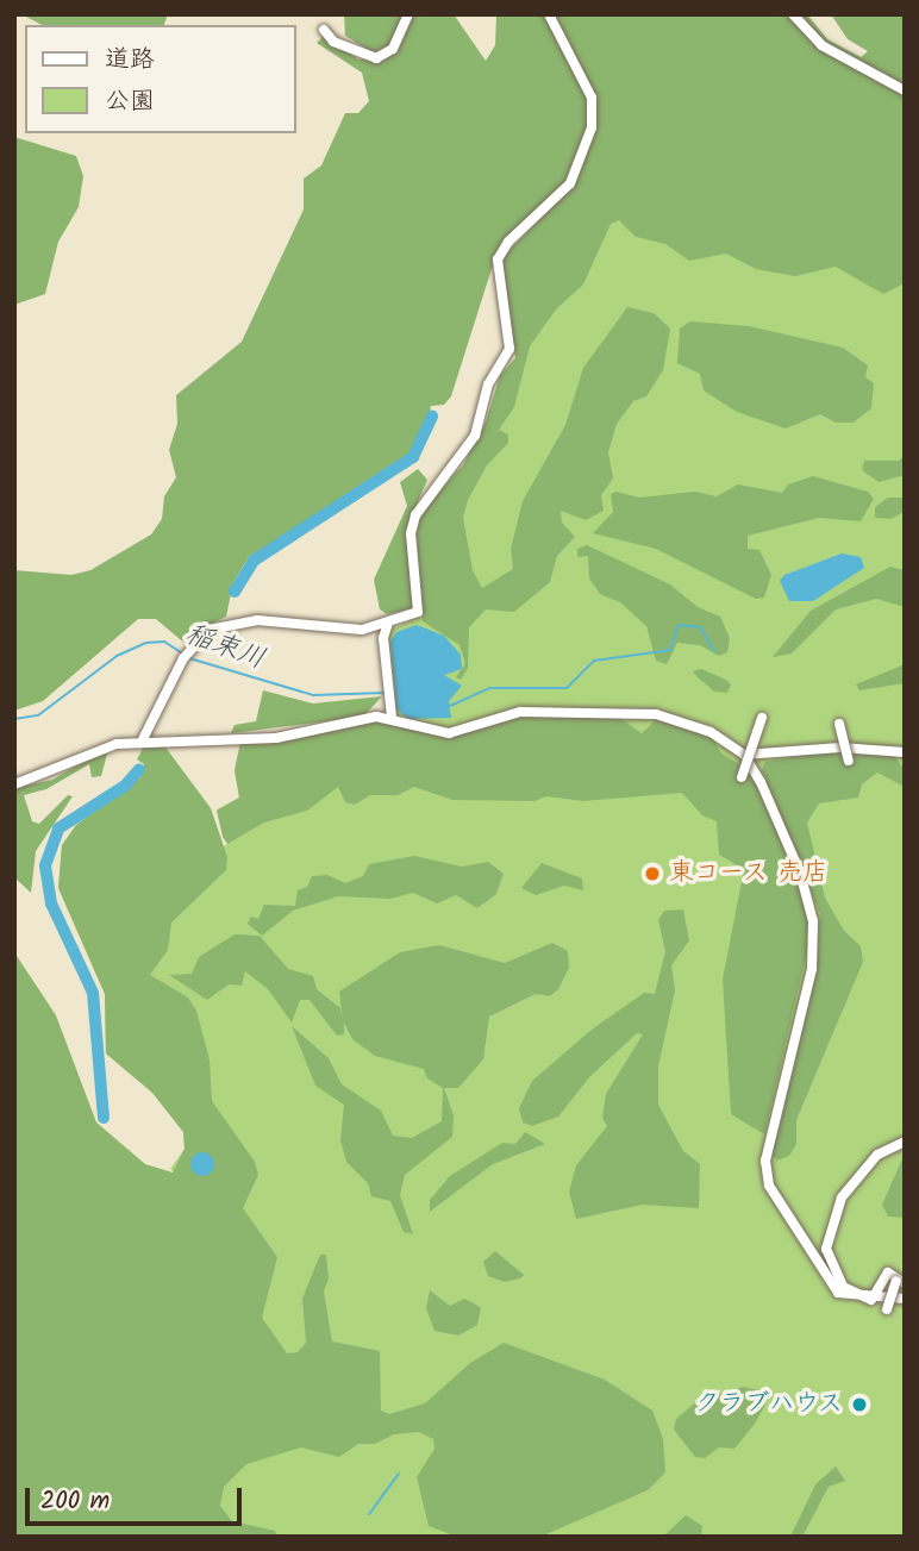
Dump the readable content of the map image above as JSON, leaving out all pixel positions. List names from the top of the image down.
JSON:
{
  "water": ["稲束川"],
  "places": ["東コース 売店", "クラブハウス"],
  "legend": ["道路", "公園"],
  "scale_bar": "200 m"
}
